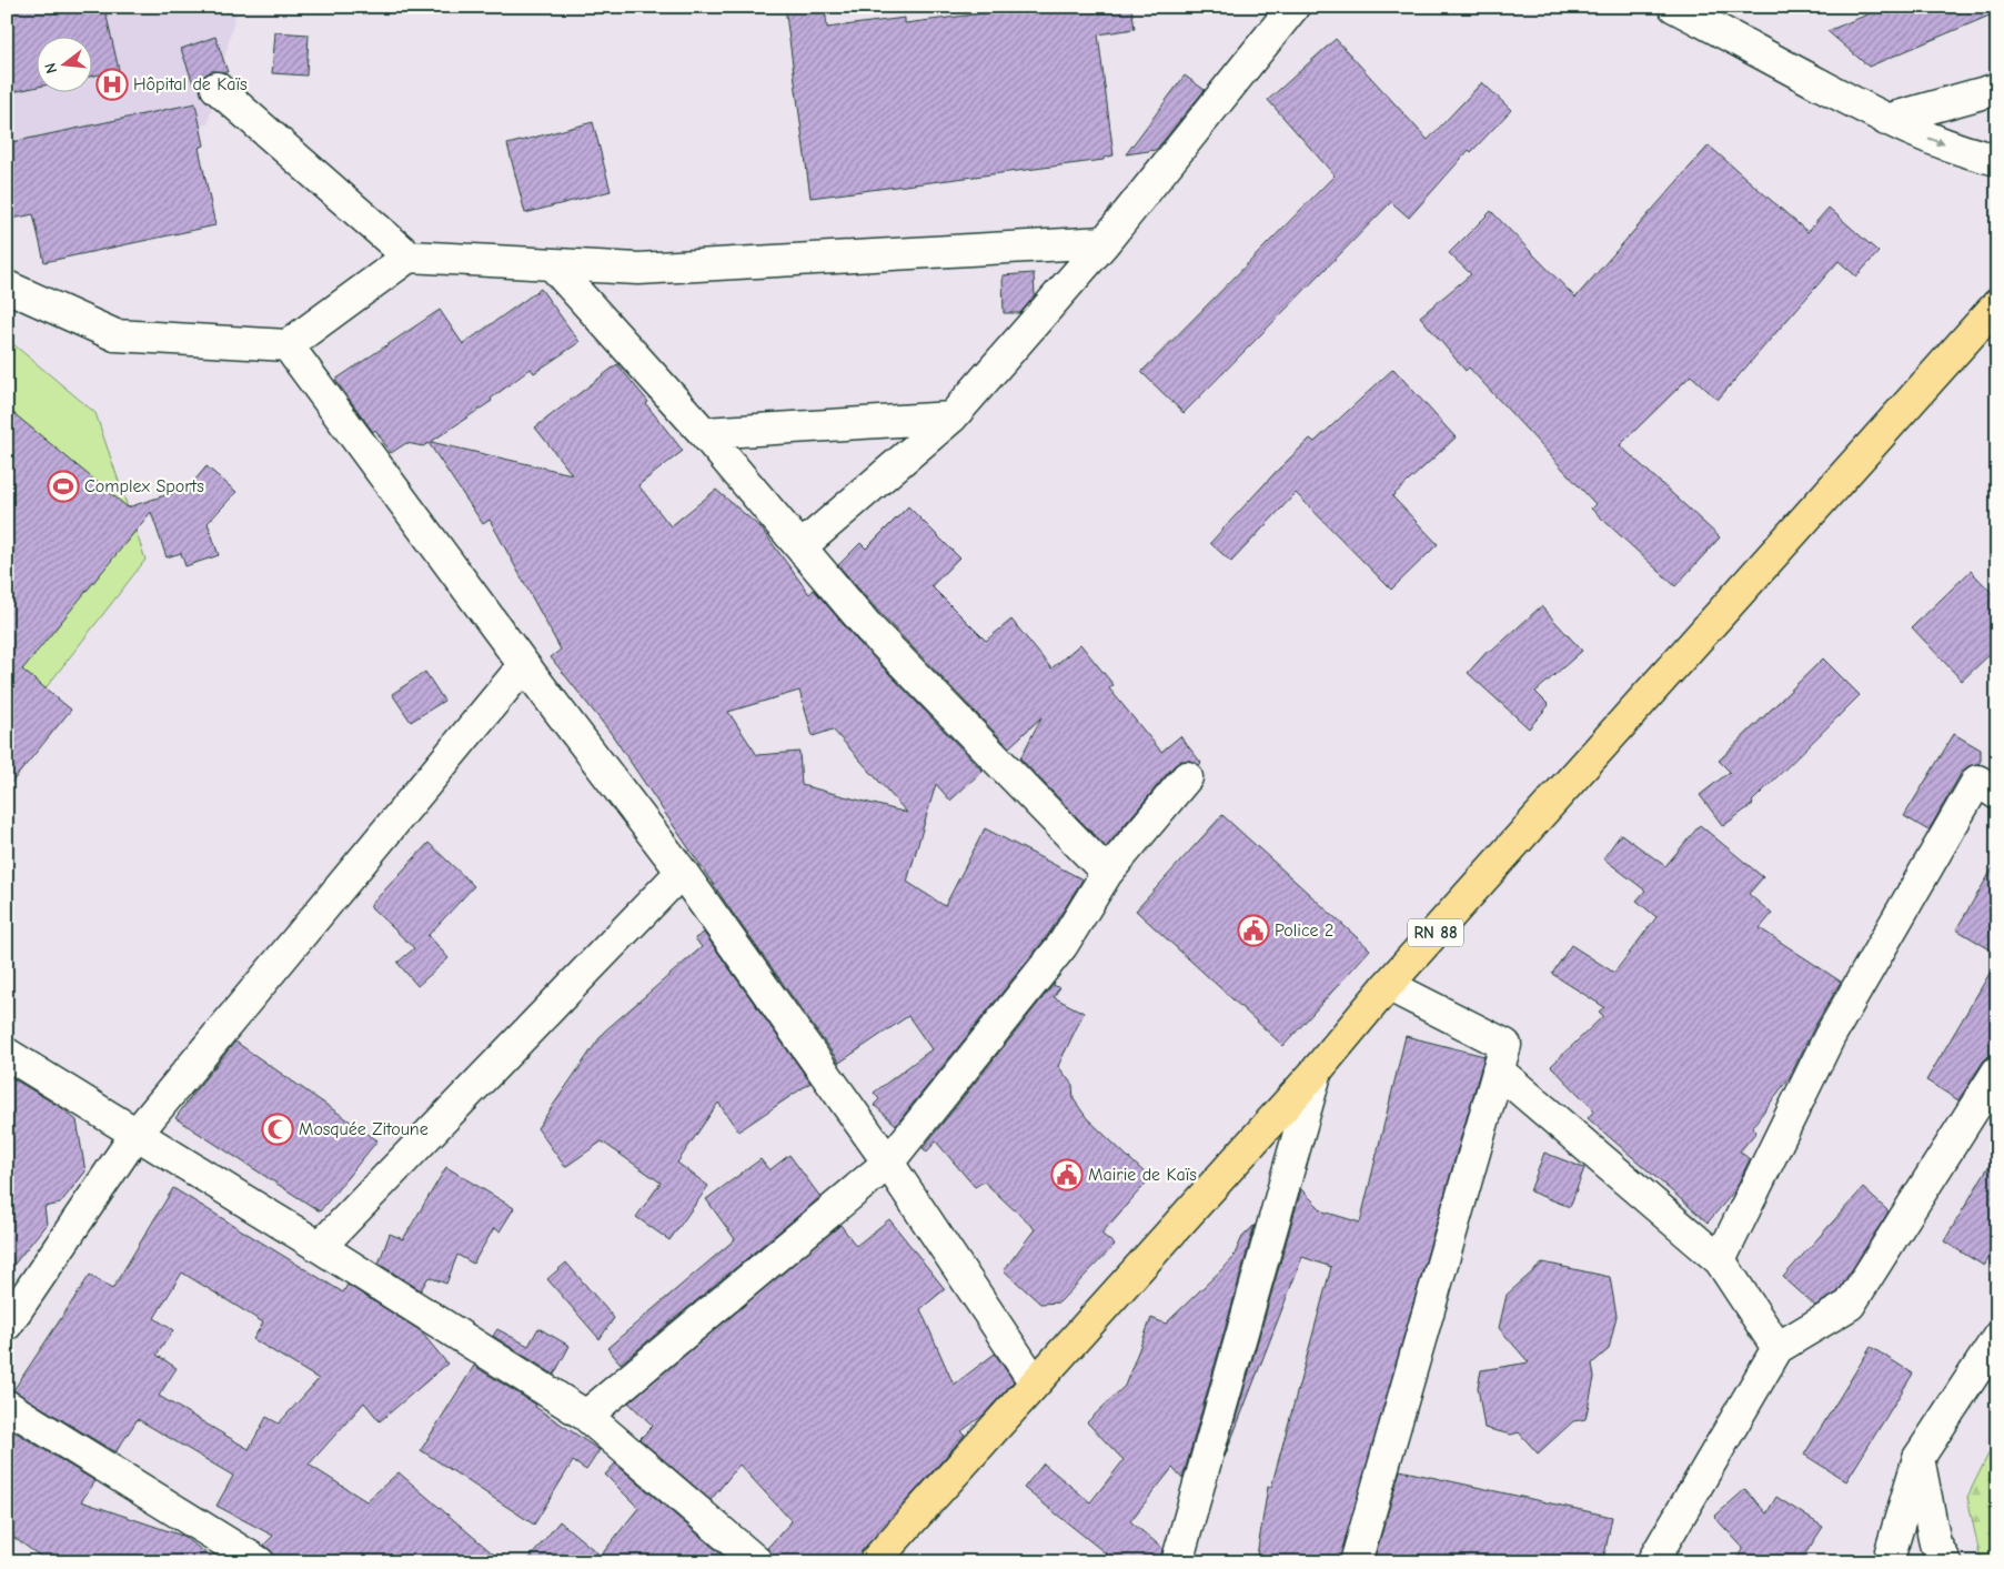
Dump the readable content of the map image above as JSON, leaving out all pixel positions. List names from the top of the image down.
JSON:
{
  "streets": {
    "main road": ["RN 88"]
  },
  "places": {
    "hospital": ["Hôpital de Kaïs"],
    "sports": ["Complex Sports"],
    "public building": ["Police 2", "Mairie de Kaïs"],
    "mosque": ["Mosquée Zitoune"]
  },
  "north": "left"
}
